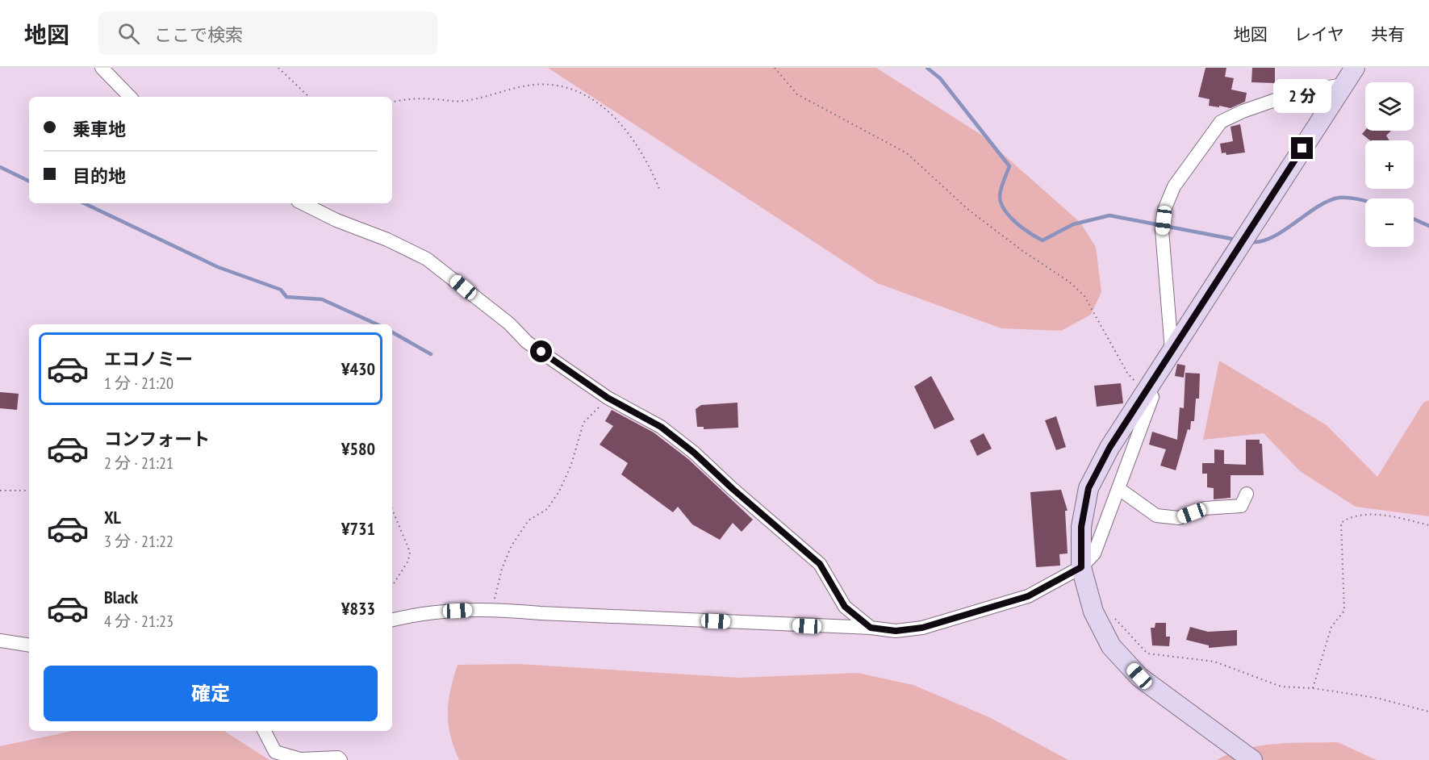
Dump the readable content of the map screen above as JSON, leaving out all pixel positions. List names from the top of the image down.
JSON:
{
  "page": {
    "header": "地図",
    "search": "ここで検索",
    "nav": ["地図", "レイヤ", "共有"],
    "bubble": "2 分",
    "map_buttons": ["+", "−"],
    "banner": ["乗車地", "目的地"],
    "list": [
      {
        "name": "エコノミー",
        "note": "1 分 · 21:20",
        "value": "¥430"
      },
      {
        "name": "コンフォート",
        "note": "2 分 · 21:21",
        "value": "¥580"
      },
      {
        "name": "XL",
        "note": "3 分 · 21:22",
        "value": "¥731"
      },
      {
        "name": "Black",
        "note": "4 分 · 21:23",
        "value": "¥833"
      }
    ],
    "buttons": "確定"
  }
}
